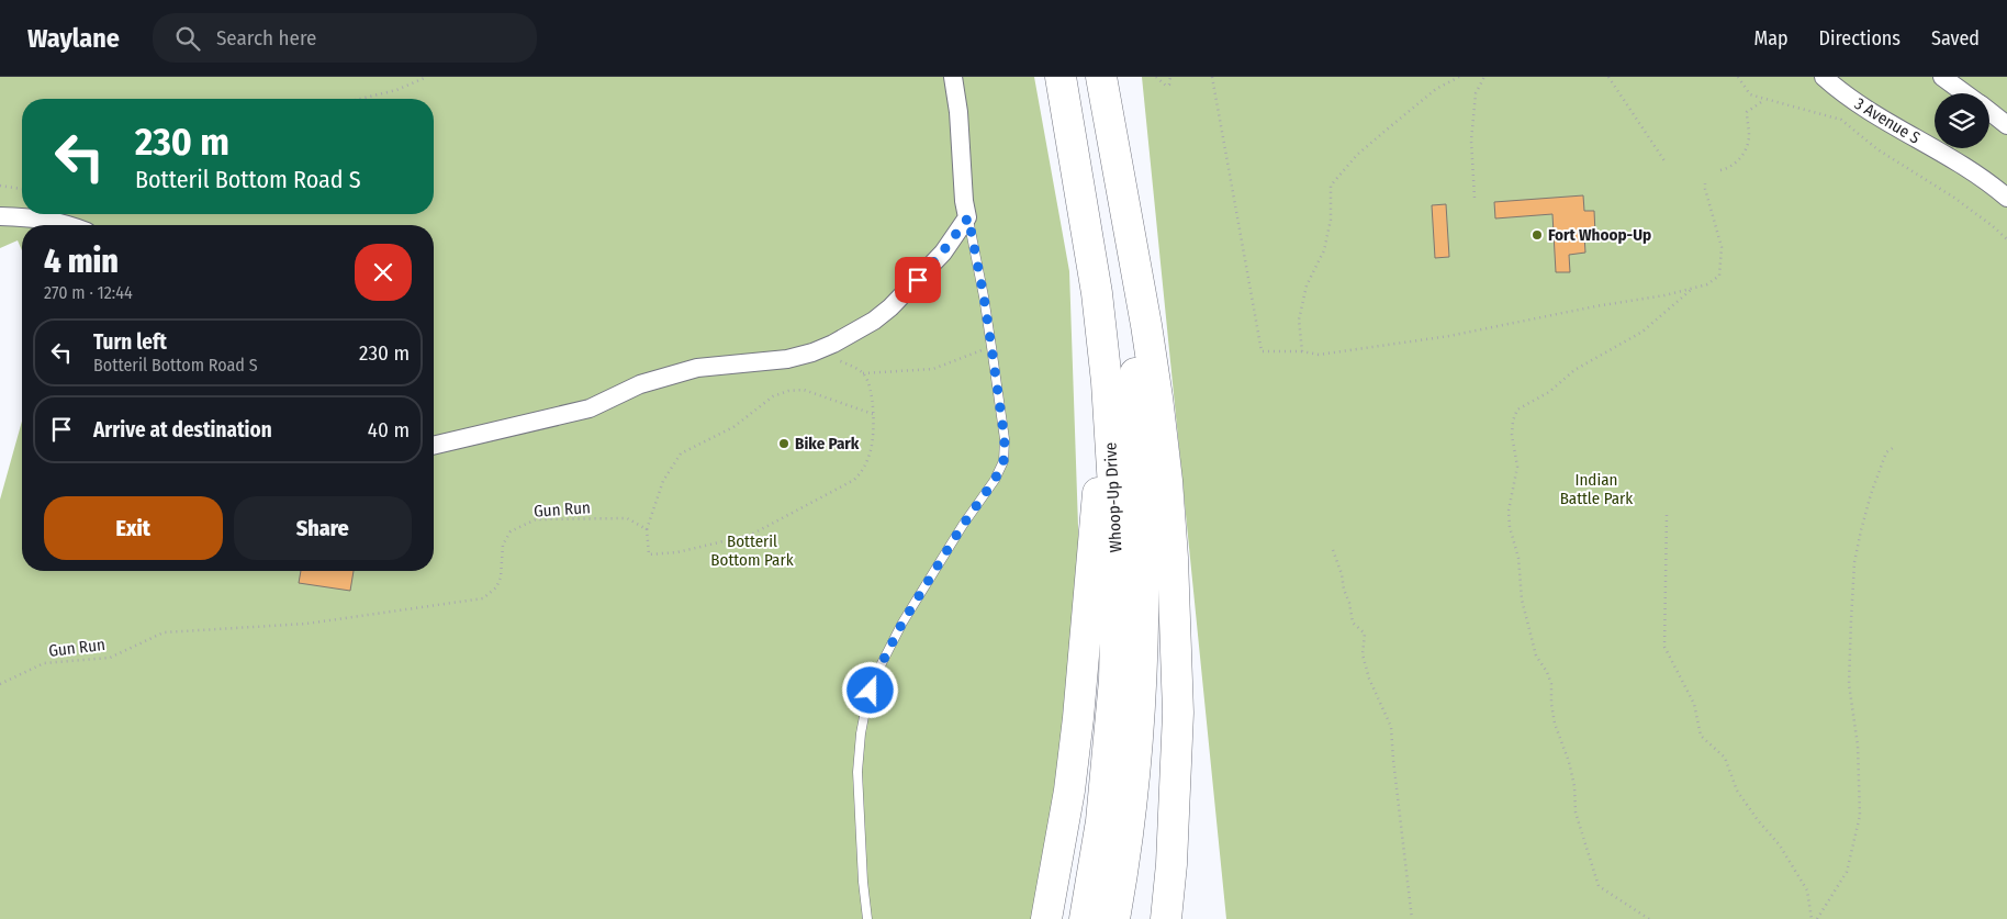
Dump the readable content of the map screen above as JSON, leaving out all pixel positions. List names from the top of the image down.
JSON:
{
  "streets": {
    "highway": ["Whoop-Up Drive"],
    "street": ["3 Avenue S"],
    "path": ["Gun Run"]
  },
  "parks": ["Indian Battle Park", "Botteril Bottom Park"],
  "places": ["Fort Whoop-Up", "Bike Park"],
  "page": {
    "header": "Waylane",
    "search": "Search here",
    "nav": ["Map", "Directions", "Saved"],
    "turn": ["230 m", "Botteril Bottom Road S"],
    "heading": ["4 min", "270 m · 12:44"],
    "list": [
      {
        "name": "Turn left",
        "note": "Botteril Bottom Road S",
        "value": "230 m"
      },
      {
        "name": "Arrive at destination",
        "value": "40 m"
      }
    ],
    "buttons": ["Exit", "Share"]
  }
}
